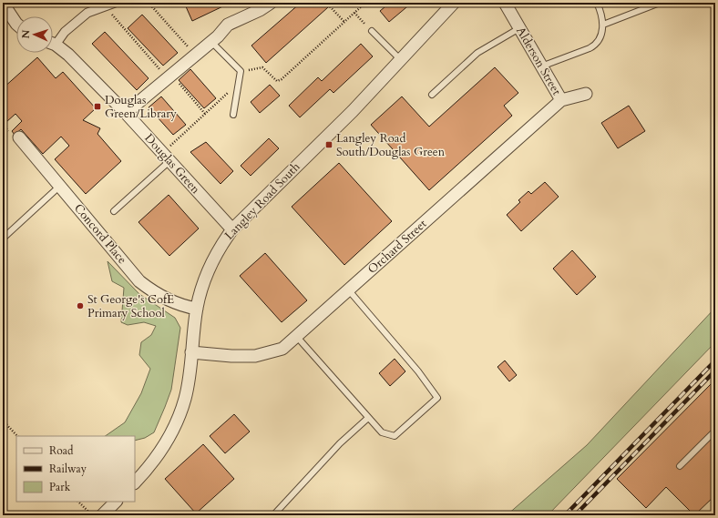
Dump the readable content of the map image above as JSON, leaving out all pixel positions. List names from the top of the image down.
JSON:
{
  "streets": {
    "street": [
      "Alderson Street",
      "Douglas Green",
      "Langley Road South",
      "Concord Place",
      "Orchard Street"
    ]
  },
  "crossings": [
    ["Alderson Street", "Orchard Street"],
    ["Douglas Green", "Langley Road South"],
    ["Langley Road South", "Concord Place"],
    ["Langley Road South", "Orchard Street"]
  ],
  "places": {
    "transit": ["Douglas Green/Library", "Langley Road South/Douglas Green"],
    "other": ["St George's CofE Primary School"]
  },
  "legend": ["Road", "Railway", "Park"],
  "north": "left"
}
